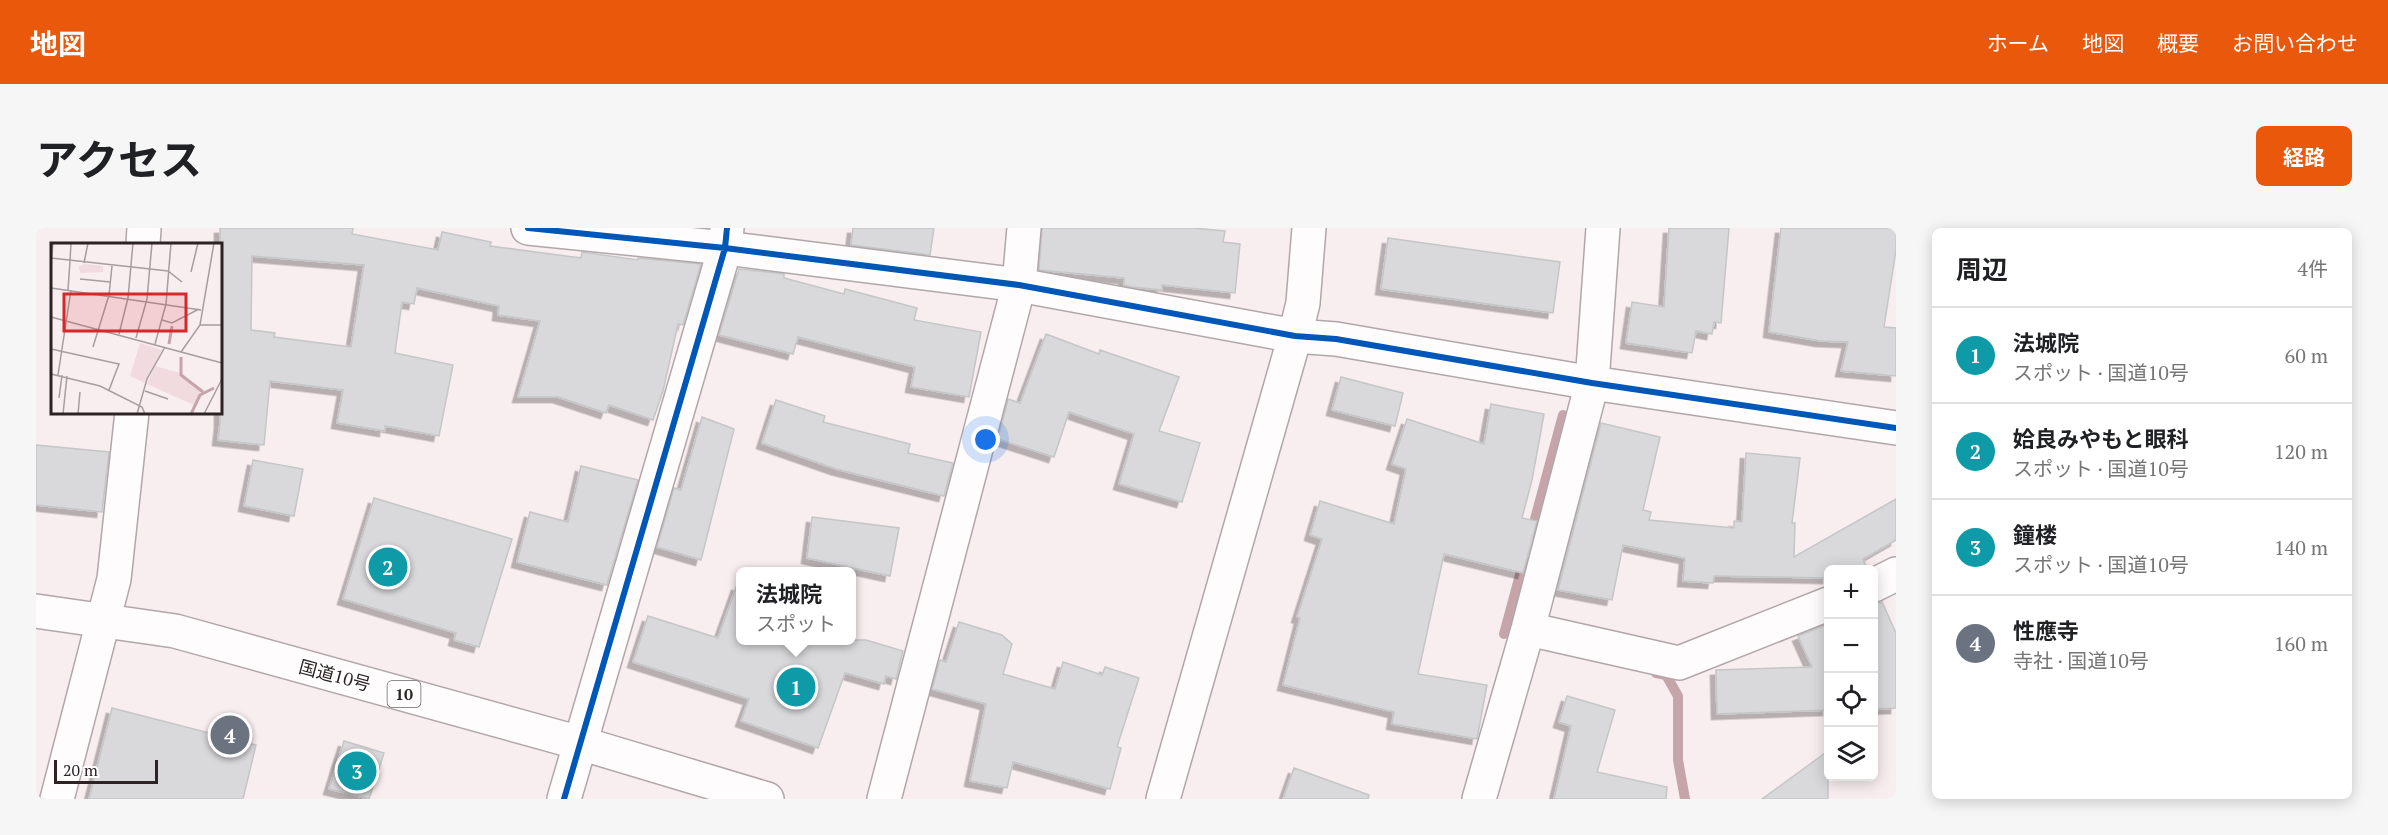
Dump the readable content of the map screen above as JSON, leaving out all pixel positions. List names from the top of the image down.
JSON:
{
  "streets": {
    "main road": ["国道10号", "10"]
  },
  "scale_bar": "20 m",
  "page": {
    "header": "地図",
    "nav": [
      "ホーム",
      "地図",
      "概要",
      "お問い合わせ"
    ],
    "title": "アクセス",
    "buttons": "経路",
    "heading": ["周辺", "4件"],
    "list": [
      {
        "mark": "1",
        "name": "法城院",
        "note": "スポット · 国道10号",
        "value": "60 m"
      },
      {
        "mark": "2",
        "name": "姶良みやもと眼科",
        "note": "スポット · 国道10号",
        "value": "120 m"
      },
      {
        "mark": "3",
        "name": "鐘楼",
        "note": "スポット · 国道10号",
        "value": "140 m"
      },
      {
        "mark": "4",
        "name": "性應寺",
        "note": "寺社 · 国道10号",
        "value": "160 m"
      }
    ],
    "pins": [
      "2",
      "1",
      "4",
      "3"
    ],
    "map_buttons": ["+", "−"],
    "popup": ["法城院", "スポット"],
    "scale": "20 m"
  }
}
